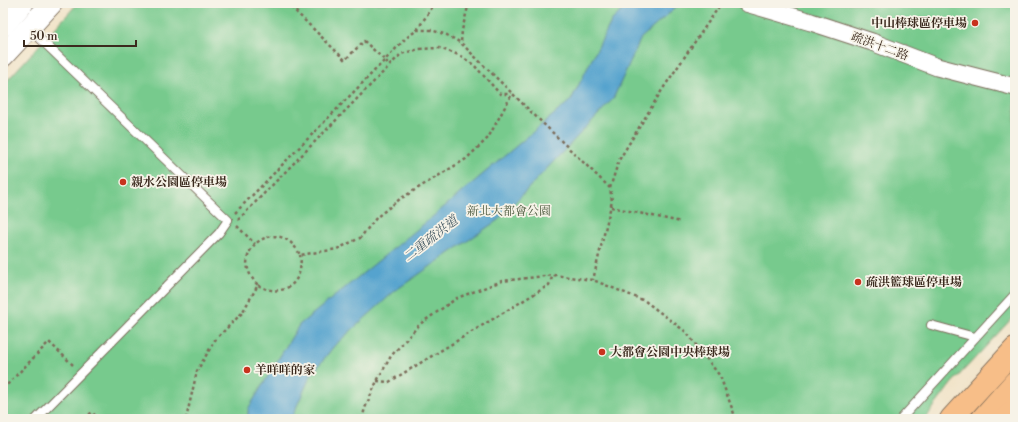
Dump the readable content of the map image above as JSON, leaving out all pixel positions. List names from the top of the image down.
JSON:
{
  "streets": {
    "street": ["疏洪十二路"]
  },
  "water": ["二重疏洪道"],
  "parks": ["新北大都會公園"],
  "places": [
    "中山棒球區停車場",
    "親水公園區停車場",
    "疏洪籃球區停車場",
    "大都會公園中央棒球場",
    "羊咩咩的家"
  ],
  "scale_bar": "50 m"
}
